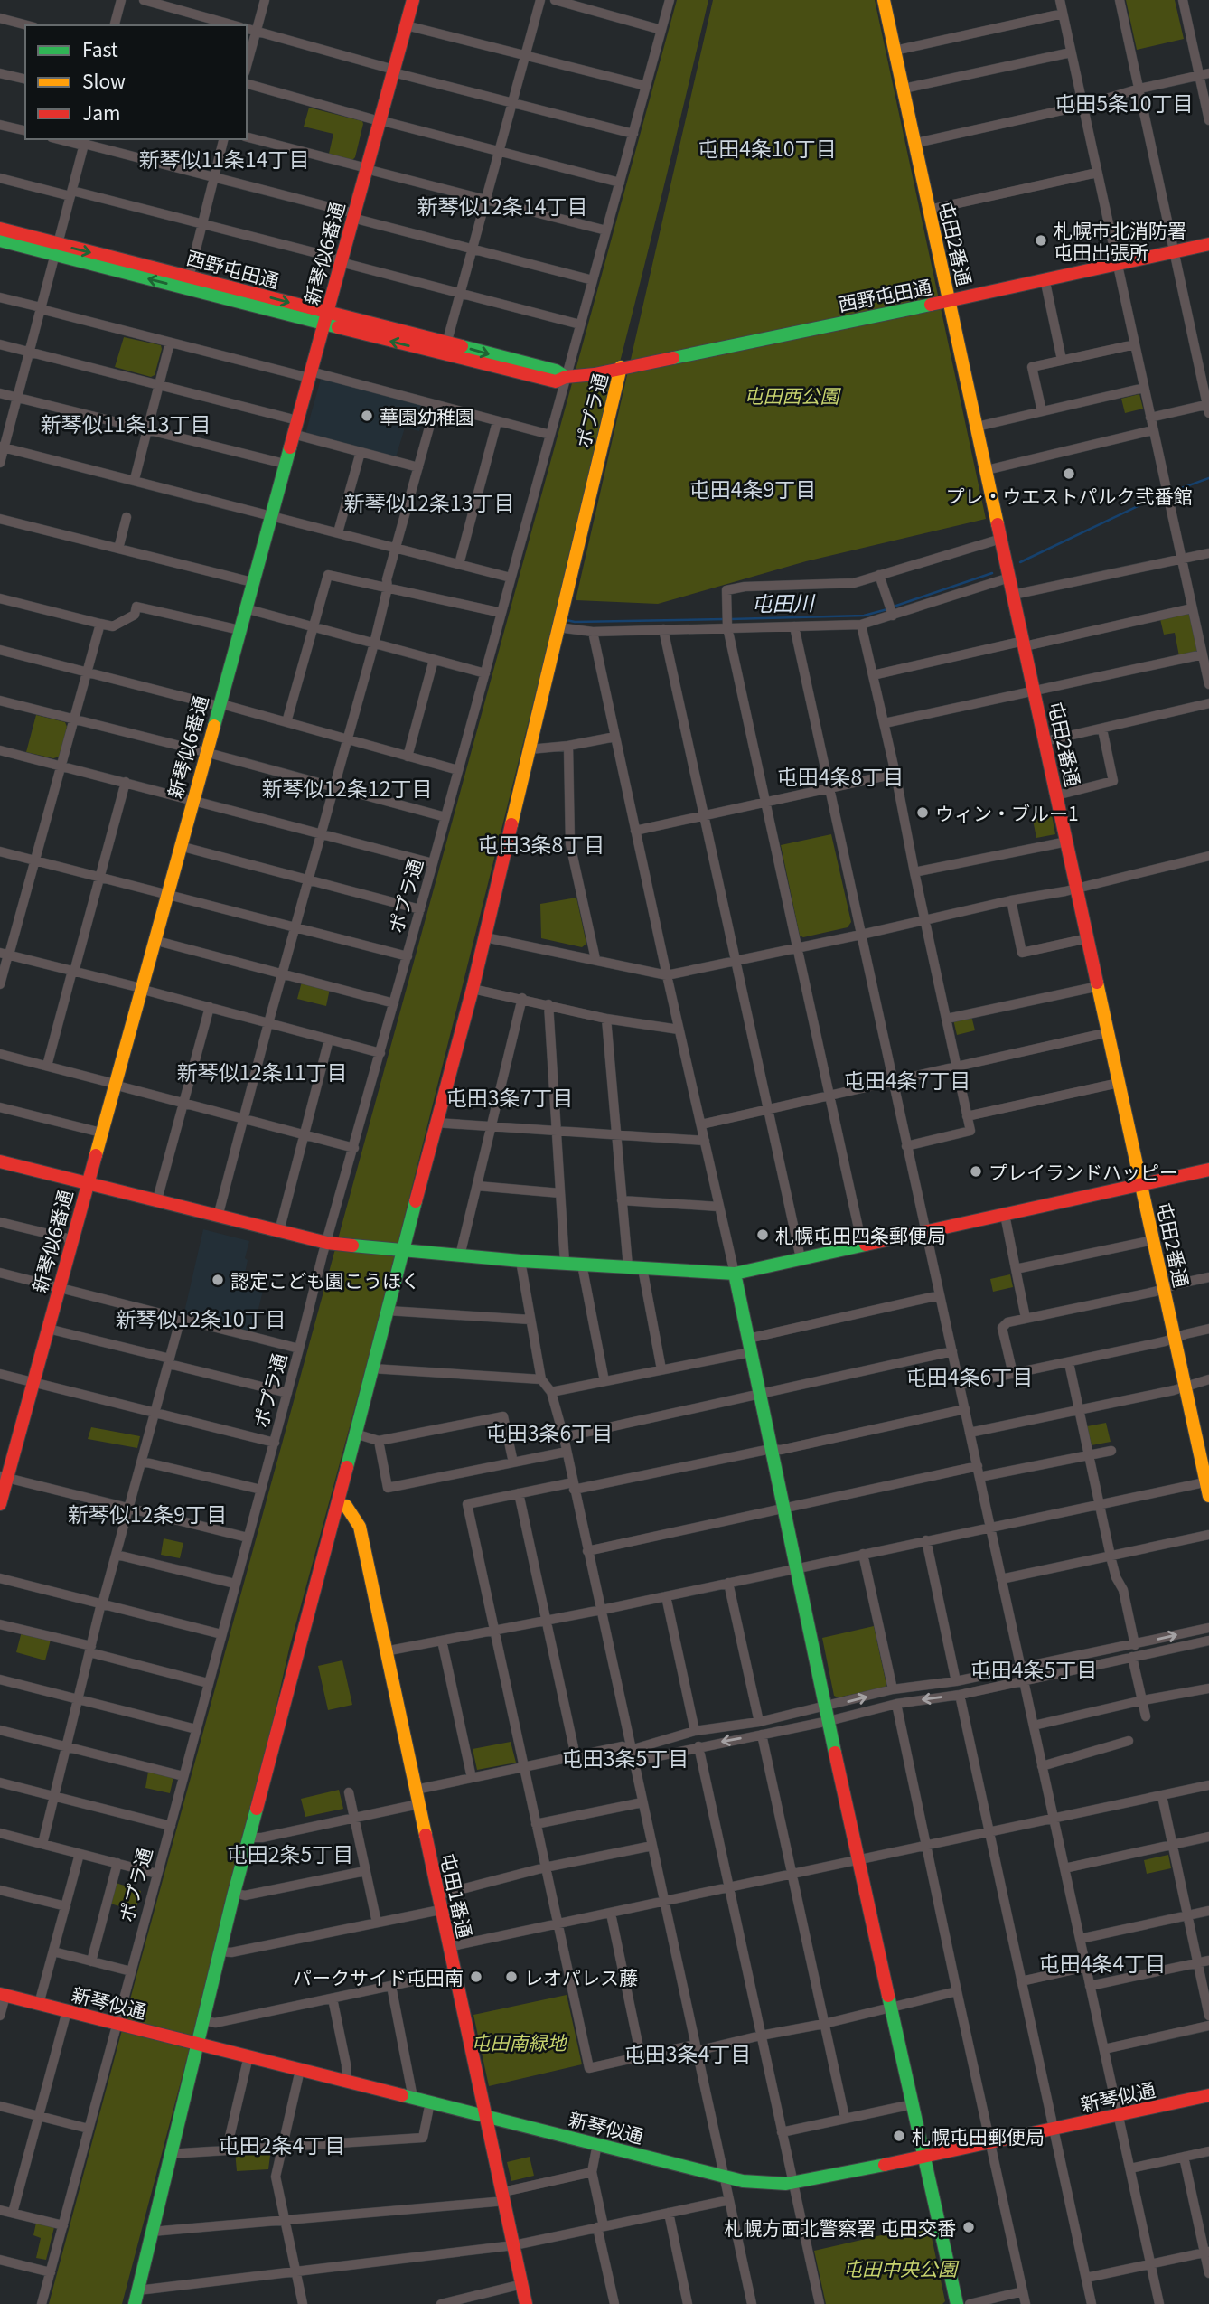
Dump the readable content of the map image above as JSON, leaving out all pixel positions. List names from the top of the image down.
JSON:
{
  "streets": {
    "street": [
      "屯田2番通",
      "新琴似6番通",
      "西野屯田通",
      "ポプラ通",
      "屯田1番通",
      "新琴似通"
    ]
  },
  "crossings": [
    ["屯田2番通", "西野屯田通"],
    ["新琴似6番通", "西野屯田通"],
    ["西野屯田通", "ポプラ通"],
    ["ポプラ通", "屯田1番通"],
    ["ポプラ通", "新琴似通"],
    ["屯田1番通", "新琴似通"]
  ],
  "districts": [
    "屯田5条10丁目",
    "屯田4条10丁目",
    "新琴似11条14丁目",
    "新琴似12条14丁目",
    "新琴似11条13丁目",
    "屯田4条9丁目",
    "新琴似12条13丁目",
    "屯田4条8丁目",
    "新琴似12条12丁目",
    "屯田3条8丁目",
    "新琴似12条11丁目",
    "屯田4条7丁目",
    "屯田3条7丁目",
    "新琴似12条10丁目",
    "屯田4条6丁目",
    "屯田3条6丁目",
    "新琴似12条9丁目",
    "屯田4条5丁目",
    "屯田3条5丁目",
    "屯田2条5丁目",
    "屯田4条4丁目",
    "屯田3条4丁目",
    "屯田2条4丁目"
  ],
  "water": ["屯田川"],
  "parks": ["屯田西公園", "屯田南緑地", "屯田中央公園"],
  "places": [
    "札幌市北消防署 屯田出張所",
    "華園幼稚園",
    "プレ・ウエストパルク弐番館",
    "ウィン・ブルー1",
    "プレイランドハッピー",
    "札幌屯田四条郵便局",
    "認定こども園こうほく",
    "パークサイド屯田南",
    "レオパレス藤",
    "札幌屯田郵便局",
    "札幌方面北警察署 屯田交番"
  ],
  "legend": ["Fast", "Slow", "Jam"]
}
